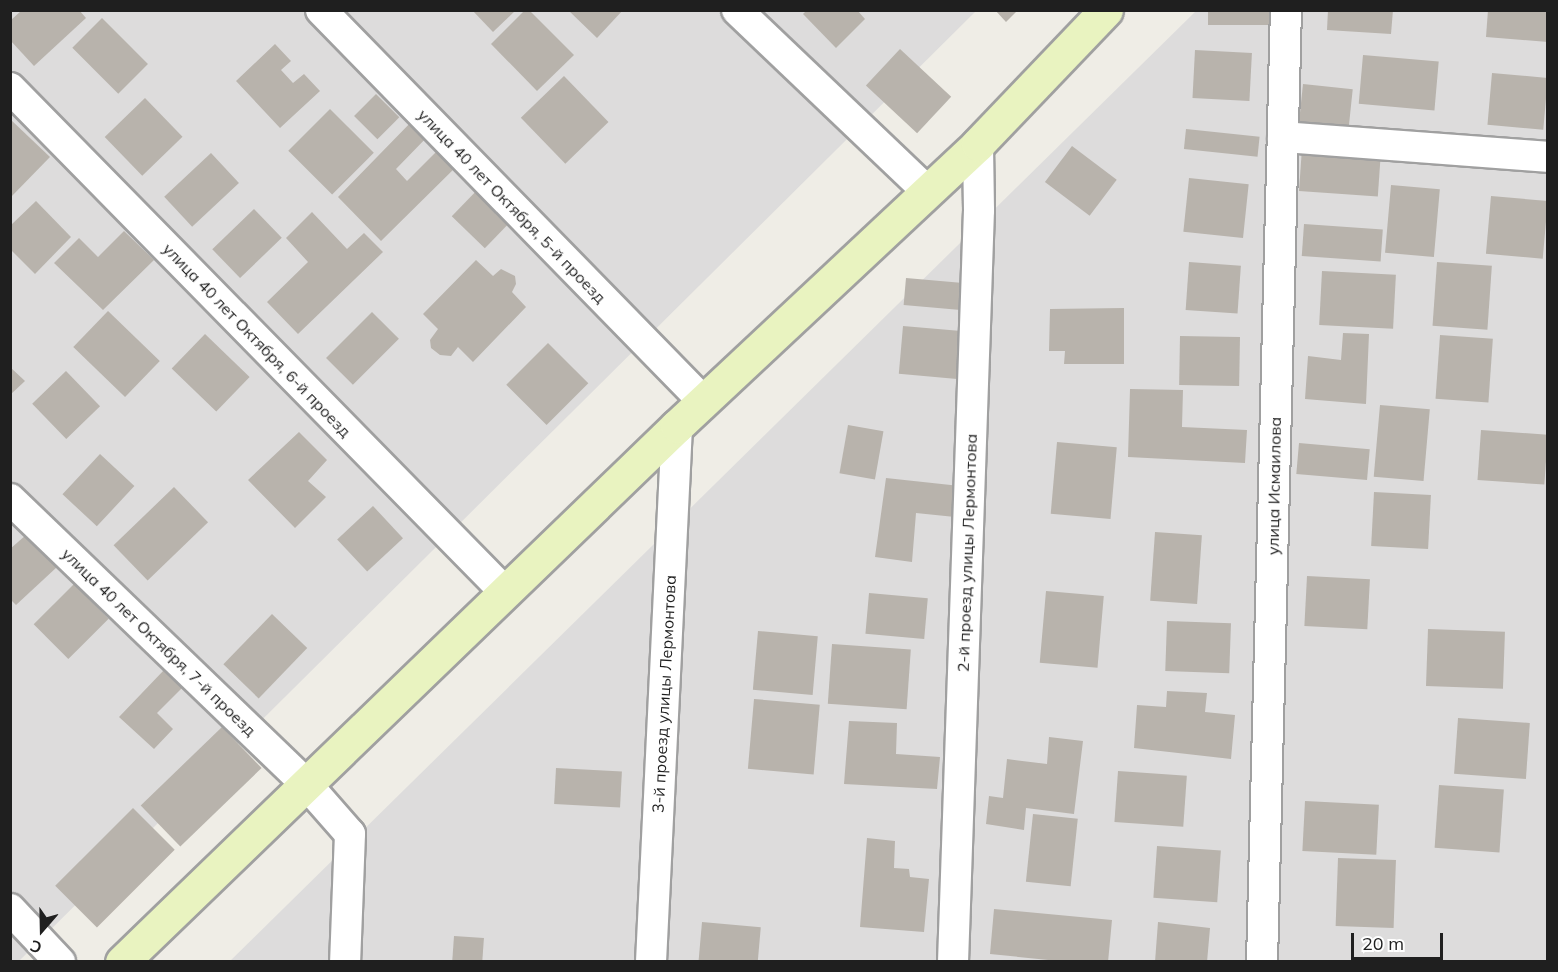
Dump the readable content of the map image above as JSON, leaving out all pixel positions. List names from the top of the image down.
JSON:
{
  "streets": {
    "street": [
      "улица 40 лет Октября, 5-й проезд",
      "улица 40 лет Октября, 6-й проезд",
      "улица Исмаилова",
      "2-й проезд улицы Лермонтова",
      "улица 40 лет Октября, 7-й проезд",
      "3-й проезд улицы Лермонтова"
    ]
  },
  "scale_bar": "20 m",
  "north": "bottom"
}
